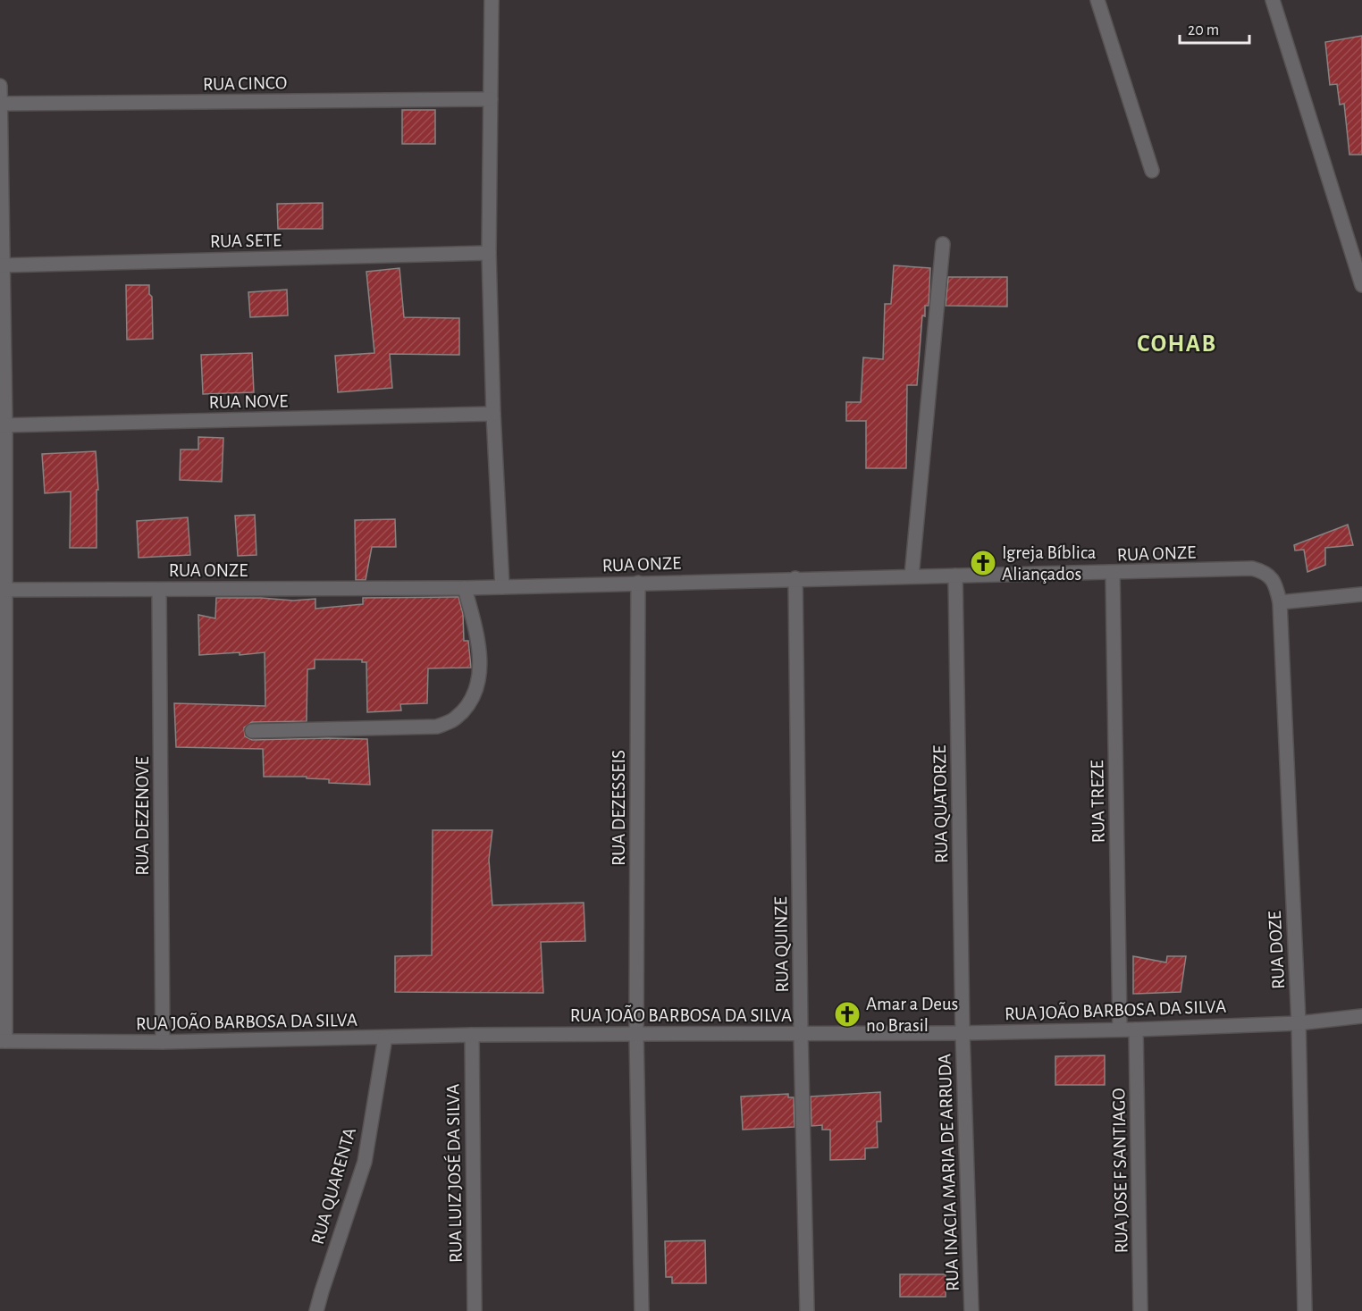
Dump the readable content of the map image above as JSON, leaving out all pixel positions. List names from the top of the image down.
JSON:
{
  "streets": {
    "street": [
      "RUA CINCO",
      "RUA SETE",
      "RUA NOVE",
      "RUA ONZE",
      "RUA TREZE",
      "RUA QUATORZE",
      "RUA DEZESSEIS",
      "RUA DEZENOVE",
      "RUA QUINZE",
      "RUA DOZE",
      "RUA JOÃO BARBOSA DA SILVA",
      "RUA JOSE F SANTIAGO",
      "RUA INACIA MARIA DE ARRUDA",
      "RUA LUIZ JOSÉ DA SILVA",
      "RUA QUARENTA"
    ]
  },
  "crossings": [
    ["RUA ONZE", "RUA TREZE"],
    ["RUA ONZE", "RUA QUATORZE"],
    ["RUA ONZE", "RUA DEZESSEIS"],
    ["RUA ONZE", "RUA DEZENOVE"],
    ["RUA ONZE", "RUA QUINZE"],
    ["RUA ONZE", "RUA DOZE"],
    ["RUA TREZE", "RUA JOÃO BARBOSA DA SILVA"],
    ["RUA QUATORZE", "RUA JOÃO BARBOSA DA SILVA"],
    ["RUA QUATORZE", "RUA INACIA MARIA DE ARRUDA"],
    ["RUA DEZESSEIS", "RUA JOÃO BARBOSA DA SILVA"],
    ["RUA DEZENOVE", "RUA JOÃO BARBOSA DA SILVA"],
    ["RUA QUINZE", "RUA JOÃO BARBOSA DA SILVA"],
    ["RUA DOZE", "RUA JOÃO BARBOSA DA SILVA"],
    ["RUA JOÃO BARBOSA DA SILVA", "RUA JOSE F SANTIAGO"],
    ["RUA JOÃO BARBOSA DA SILVA", "RUA INACIA MARIA DE ARRUDA"],
    ["RUA JOÃO BARBOSA DA SILVA", "RUA LUIZ JOSÉ DA SILVA"],
    ["RUA JOÃO BARBOSA DA SILVA", "RUA QUARENTA"]
  ],
  "districts": ["COHAB"],
  "places": {
    "church": ["Igreja Bíblica Aliançados", "Amar a Deus no Brasil"]
  },
  "scale_bar": "20 m"
}
